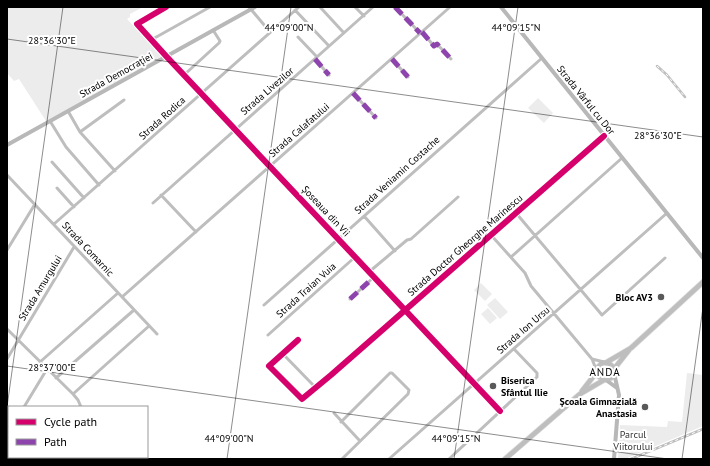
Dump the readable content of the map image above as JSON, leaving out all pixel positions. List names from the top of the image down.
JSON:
{
  "streets": {
    "street": [
      "Strada Democrației",
      "Strada Livezilor",
      "Strada Vârful cu Dor",
      "Strada Rodica",
      "Strada Calafatului",
      "Strada Veniamin Costache",
      "Șoseaua din Vii",
      "Strada Doctor Gheorghe Marinescu",
      "Strada Comarnic",
      "Strada Amurgului",
      "Strada Traian Vuia",
      "Strada Ion Ursu"
    ]
  },
  "crossings": [
    ["Strada Democrației", "Șoseaua din Vii"],
    ["Strada Livezilor", "Șoseaua din Vii"],
    ["Strada Vârful cu Dor", "Strada Veniamin Costache"],
    ["Strada Vârful cu Dor", "Strada Doctor Gheorghe Marinescu"],
    ["Strada Vârful cu Dor", "Strada Ion Ursu"],
    ["Strada Rodica", "Șoseaua din Vii"],
    ["Strada Rodica", "Strada Comarnic"],
    ["Strada Calafatului", "Șoseaua din Vii"],
    ["Strada Calafatului", "Strada Comarnic"],
    ["Strada Veniamin Costache", "Șoseaua din Vii"],
    ["Șoseaua din Vii", "Strada Doctor Gheorghe Marinescu"],
    ["Șoseaua din Vii", "Strada Traian Vuia"],
    ["Șoseaua din Vii", "Strada Ion Ursu"],
    ["Strada Comarnic", "Strada Amurgului"]
  ],
  "districts": ["ANDA"],
  "parks": ["Parcul Viitorului"],
  "places": ["Bloc AV3", "Biserica Sfântul Ilie", "Școala Gimnazială Anastasia"],
  "legend": ["Cycle path", "Path"],
  "coordinates": [
    "44°09'00\"N",
    "44°09'15\"N",
    "28°36'30\"E",
    "28°37'00\"E"
  ]
}
